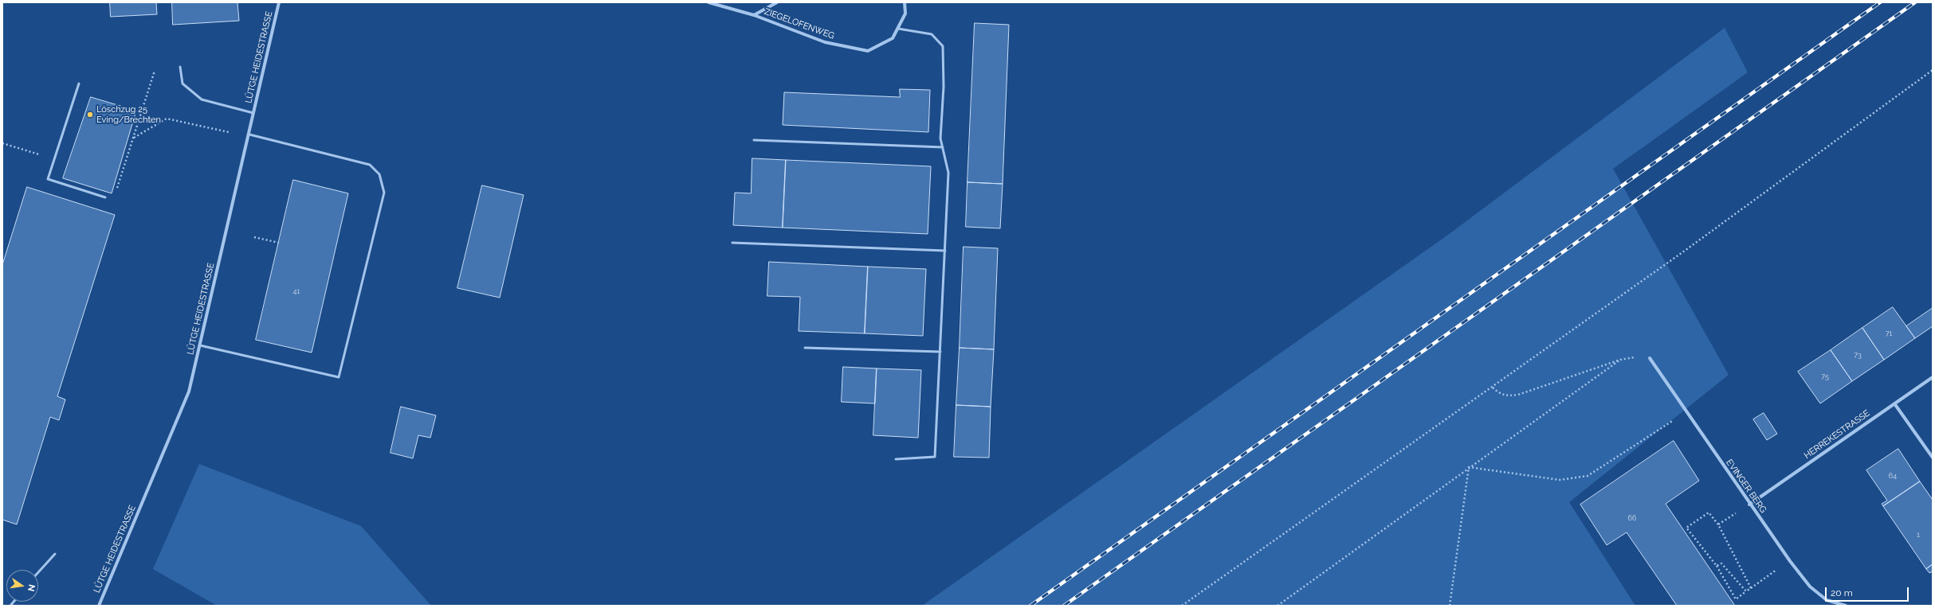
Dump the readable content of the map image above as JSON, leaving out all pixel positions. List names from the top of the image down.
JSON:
{
  "streets": {
    "street": [
      "ZIEGELOFENWEG",
      "LÜTGE HEIDESTRASSE",
      "HERREKESTRASSE",
      "EVINGER BERG"
    ]
  },
  "crossings": [
    ["HERREKESTRASSE", "EVINGER BERG"]
  ],
  "places": ["Löschzug 25 Eving/Brechten"],
  "house_numbers": [
    "41",
    "71",
    "73",
    "75",
    "64",
    "66",
    "1"
  ],
  "scale_bar": "20 m",
  "north": "right"
}
